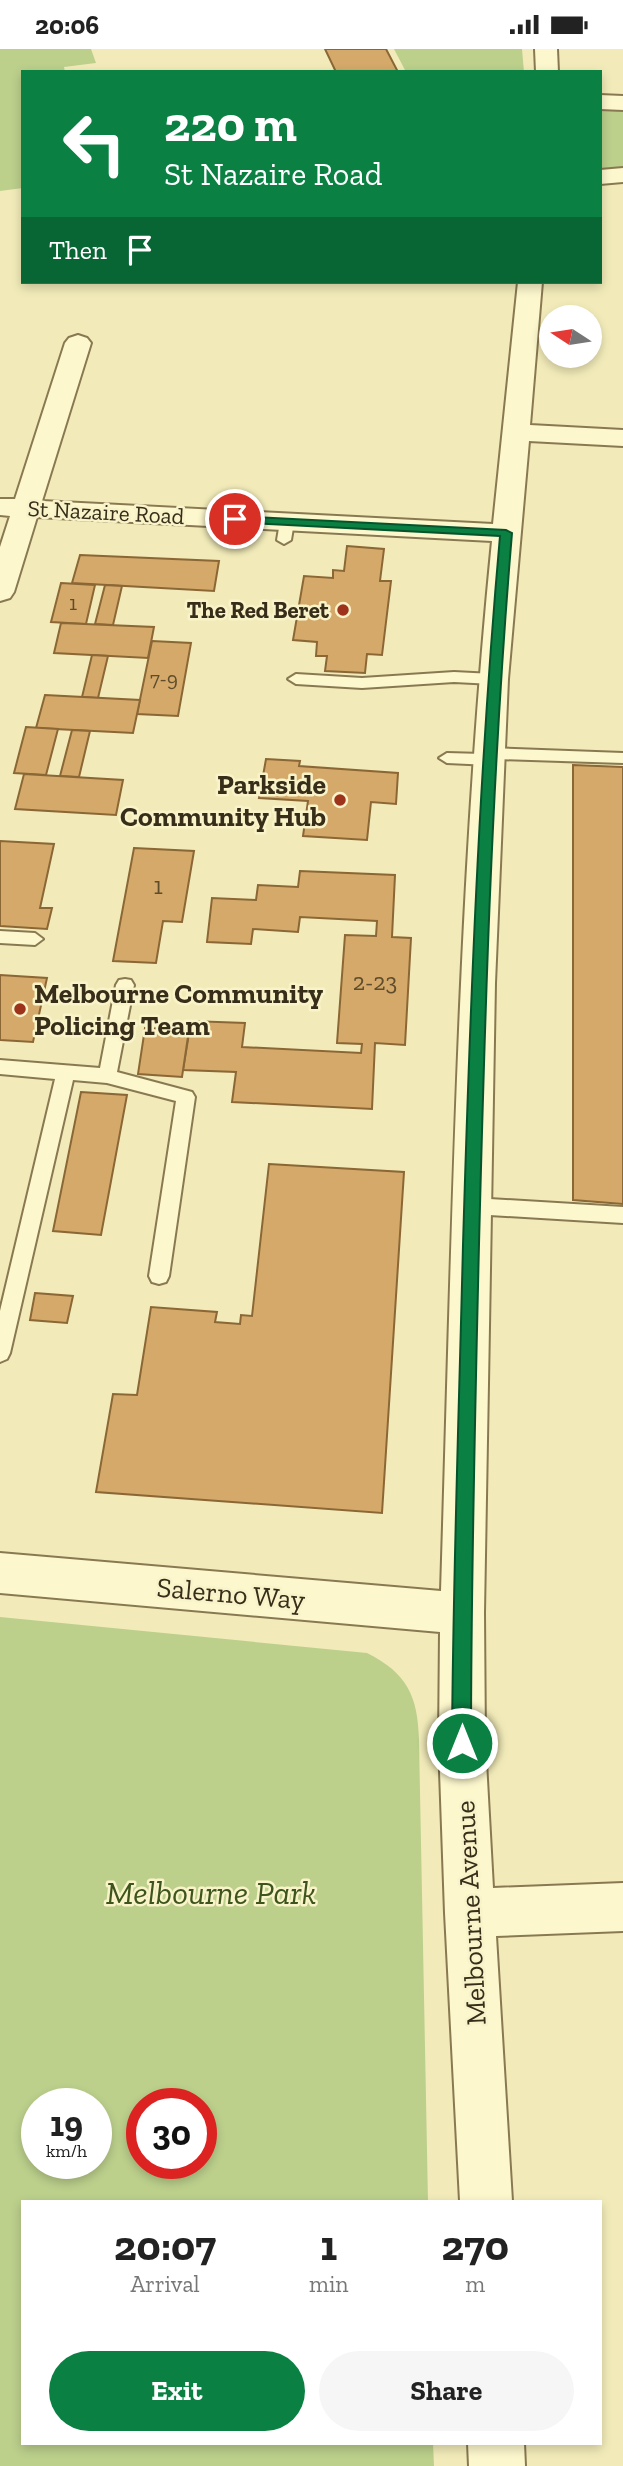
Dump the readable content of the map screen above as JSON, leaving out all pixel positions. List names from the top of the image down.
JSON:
{
  "streets": {
    "street": ["St Nazaire Road", "Salerno Way", "Melbourne Avenue"]
  },
  "crossings": [
    ["St Nazaire Road", "Melbourne Avenue"],
    ["Salerno Way", "Melbourne Avenue"]
  ],
  "parks": ["Melbourne Park"],
  "places": ["The Red Beret", "Parkside Community Hub", "Melbourne Community Policing Team"],
  "house_numbers": [
    "1",
    "7-9",
    "1",
    "2-23"
  ],
  "north": "left",
  "page": {
    "status": "20:06",
    "turn": ["220 m", "St Nazaire Road"],
    "then": "Then",
    "speed": "19 km/h",
    "limit": "30",
    "eta": [
      "20:07",
      "Arrival",
      "1",
      "min",
      "270",
      "m"
    ],
    "buttons": ["Exit", "Share"]
  }
}
